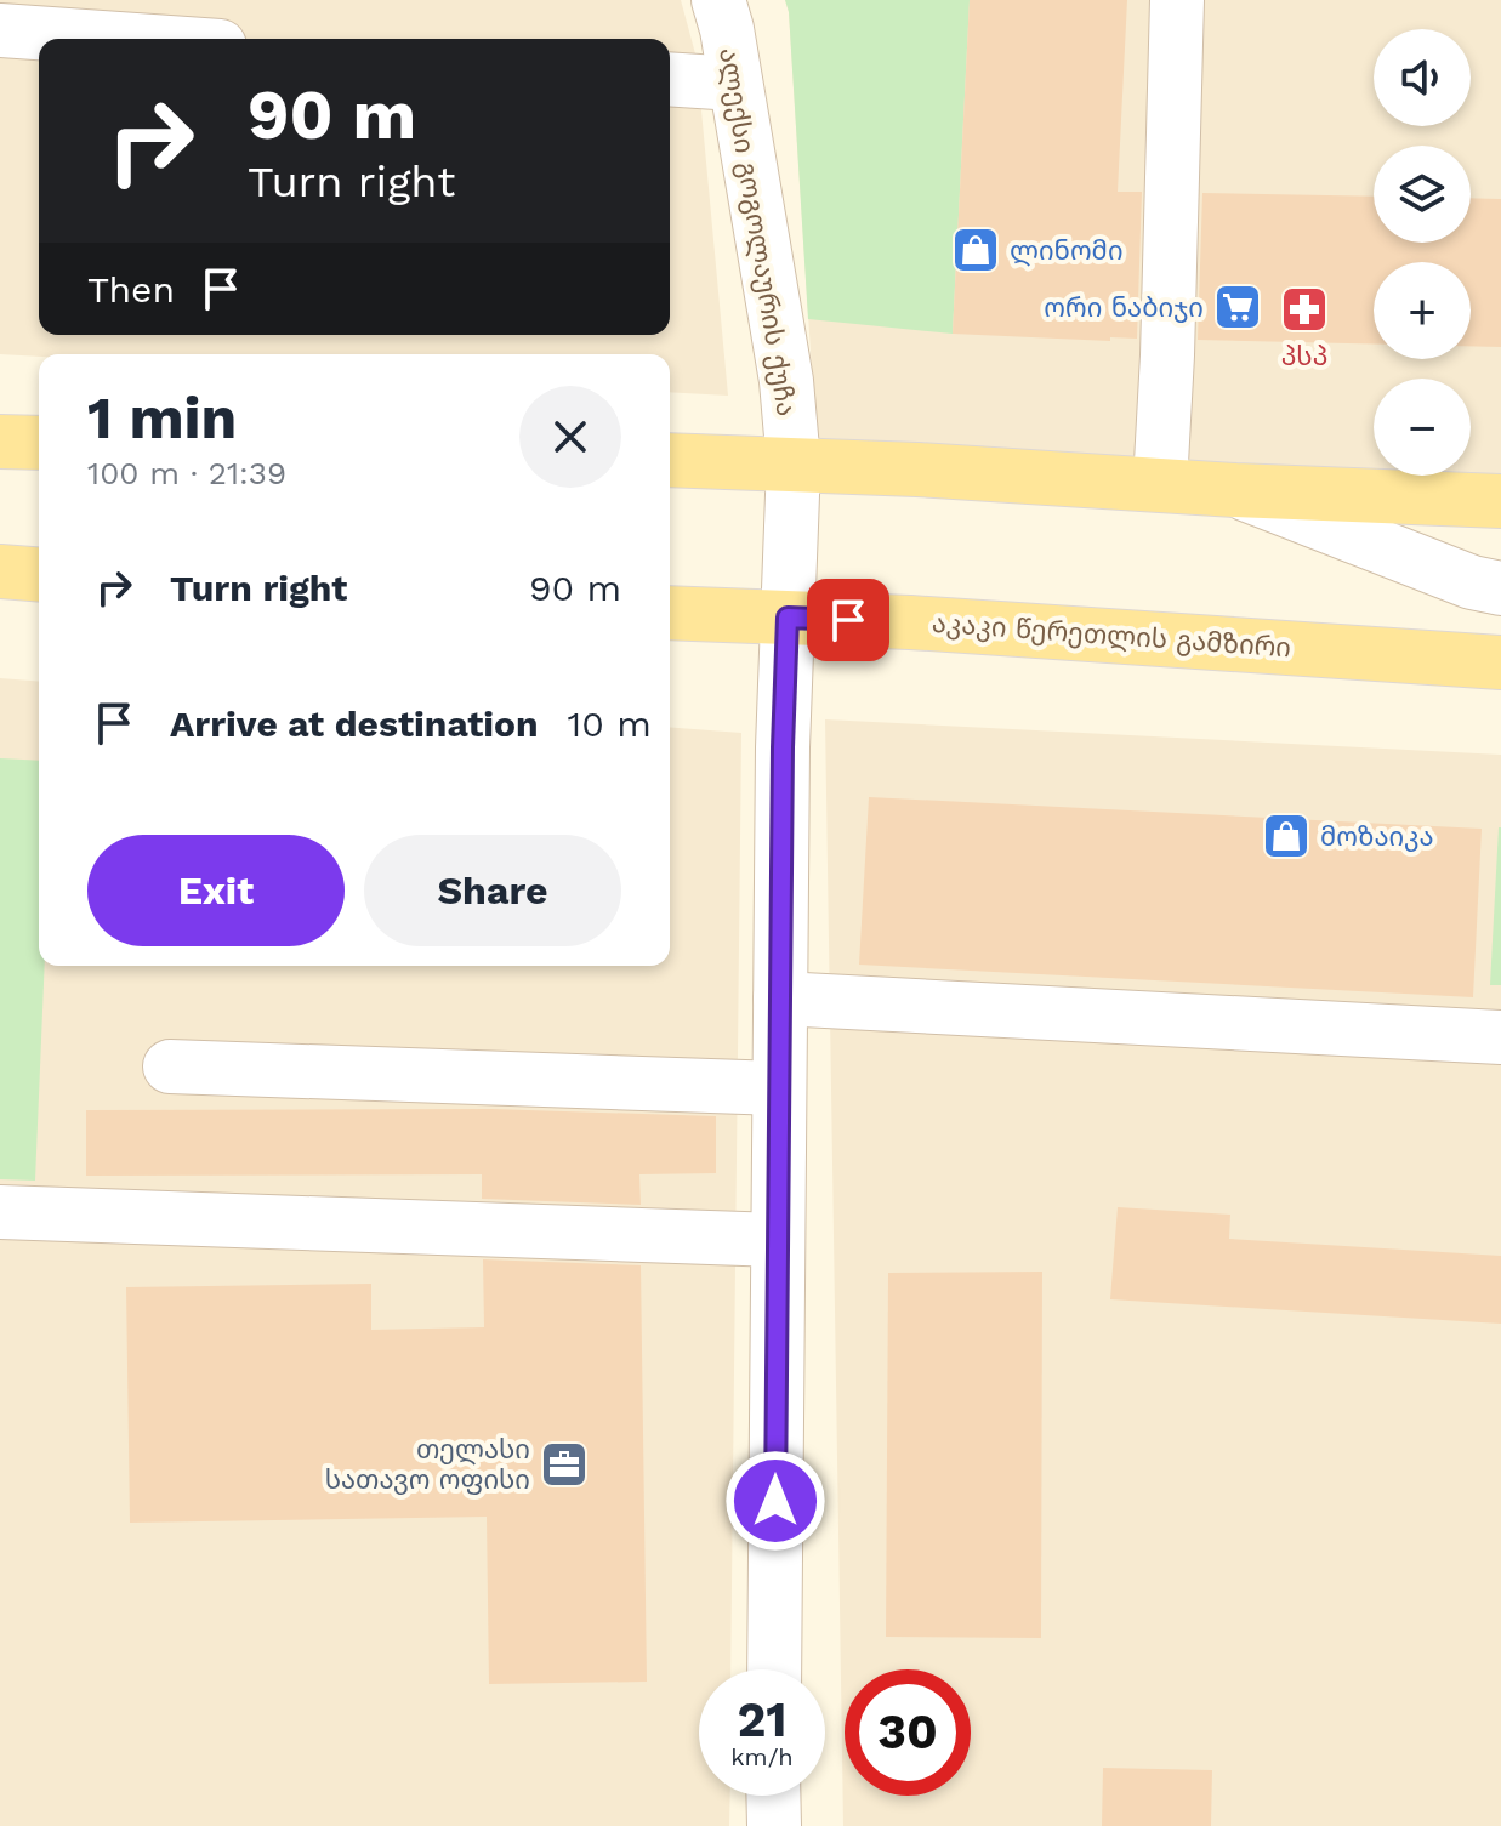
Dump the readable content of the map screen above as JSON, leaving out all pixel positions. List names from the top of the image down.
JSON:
{
  "streets": {
    "main road": ["აკაკი წერეთლის გამზირი"],
    "street": ["ალექსი გოგოლაურის ქუჩა"]
  },
  "crossings": [
    ["ალექსი გოგოლაურის ქუჩა", "აკაკი წერეთლის გამზირი"]
  ],
  "places": {
    "shop": ["ლინომი", "მოზაიკა"],
    "supermarket": ["ორი ნაბიჯი"],
    "pharmacy": ["პსპ"],
    "office": ["თელასი სათავო ოფისი"]
  },
  "page": {
    "map_buttons": ["+", "−"],
    "turn": ["90 m", "Turn right"],
    "then": "Then",
    "heading": ["1 min", "100 m · 21:39"],
    "list": [
      {
        "name": "Turn right",
        "value": "90 m"
      },
      {
        "name": "Arrive at destination",
        "value": "10 m"
      }
    ],
    "buttons": ["Exit", "Share"],
    "speed": "21 km/h",
    "limit": "30"
  }
}
